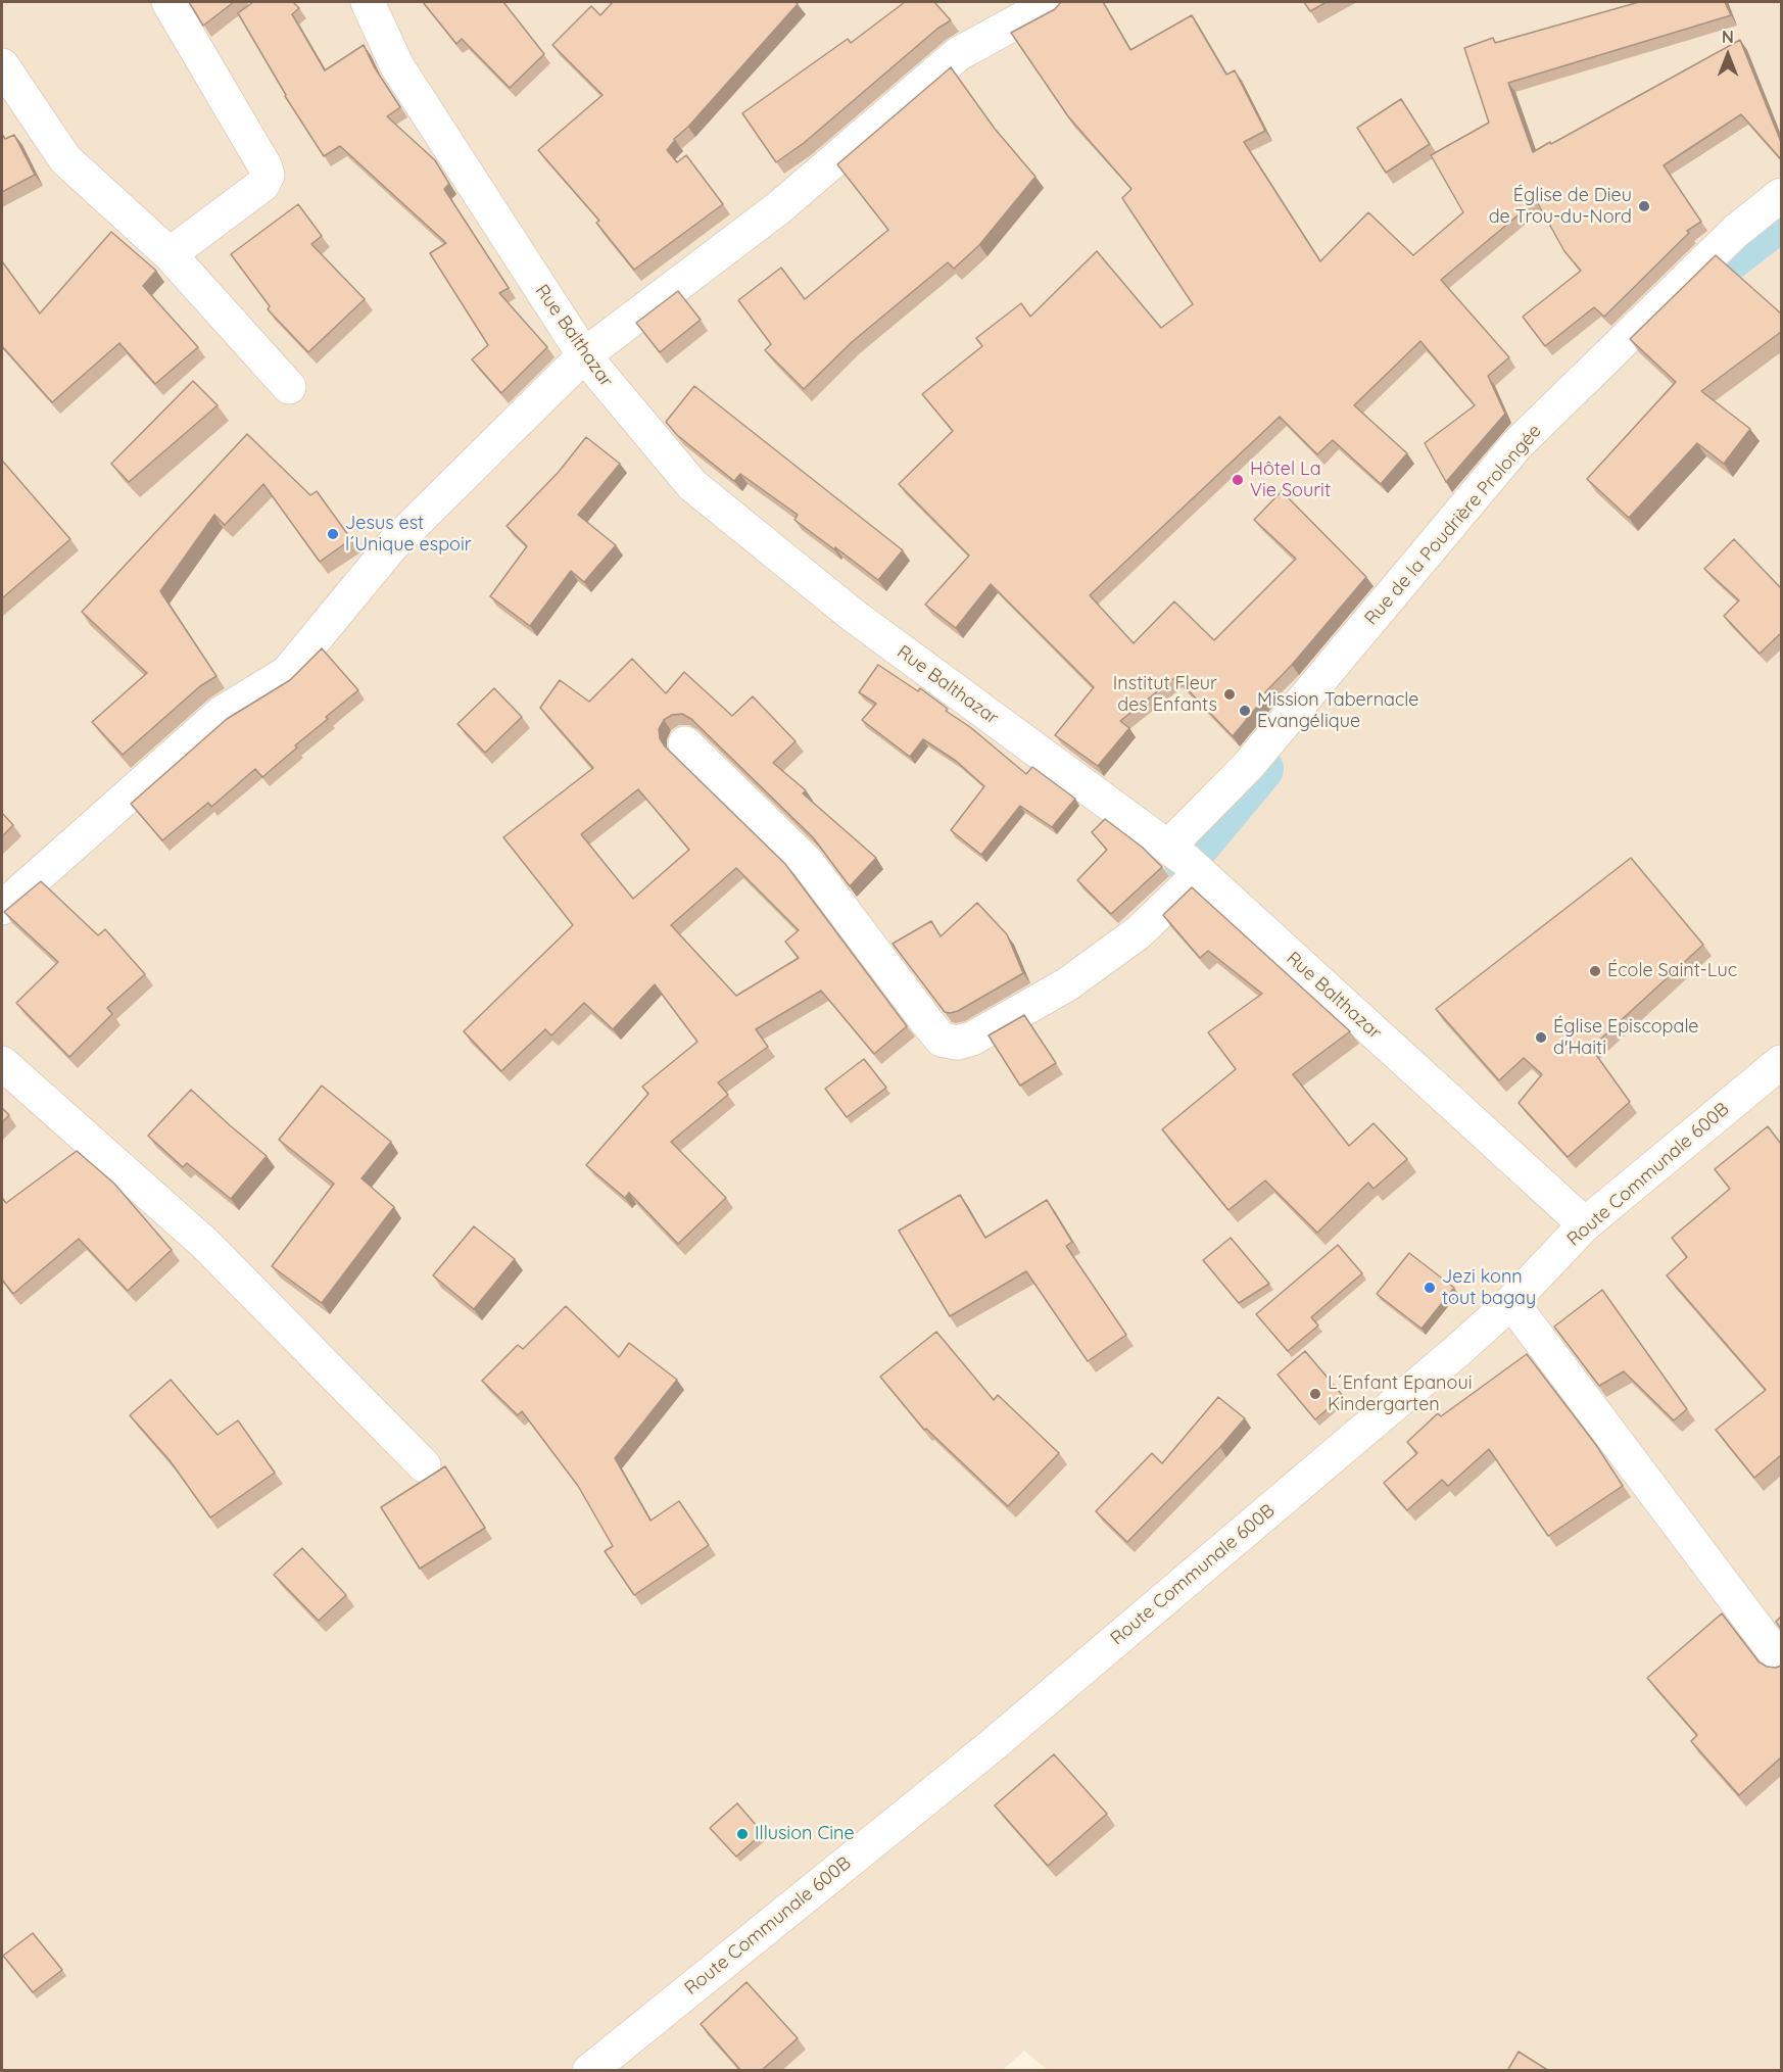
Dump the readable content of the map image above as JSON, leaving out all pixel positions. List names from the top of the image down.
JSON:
{
  "streets": {
    "street": ["Rue Balthazar", "Rue de la Poudrière Prolongée", "Route Communale 600B"]
  },
  "crossings": [
    ["Rue Balthazar", "Rue de la Poudrière Prolongée"],
    ["Rue Balthazar", "Route Communale 600B"]
  ],
  "places": [
    "Église de Dieu de Trou-du-Nord",
    "Hôtel La Vie Sourit",
    "Jesus est l´Unique espoir",
    "Institut Fleur des Enfants",
    "Mission Tabernacle Evangélique",
    "École Saint-Luc",
    "Église Episcopale d'Haiti",
    "Jezi konn tout bagay",
    "L´Enfant Epanoui Kindergarten",
    "Illusion Cine"
  ],
  "north": "top"
}
